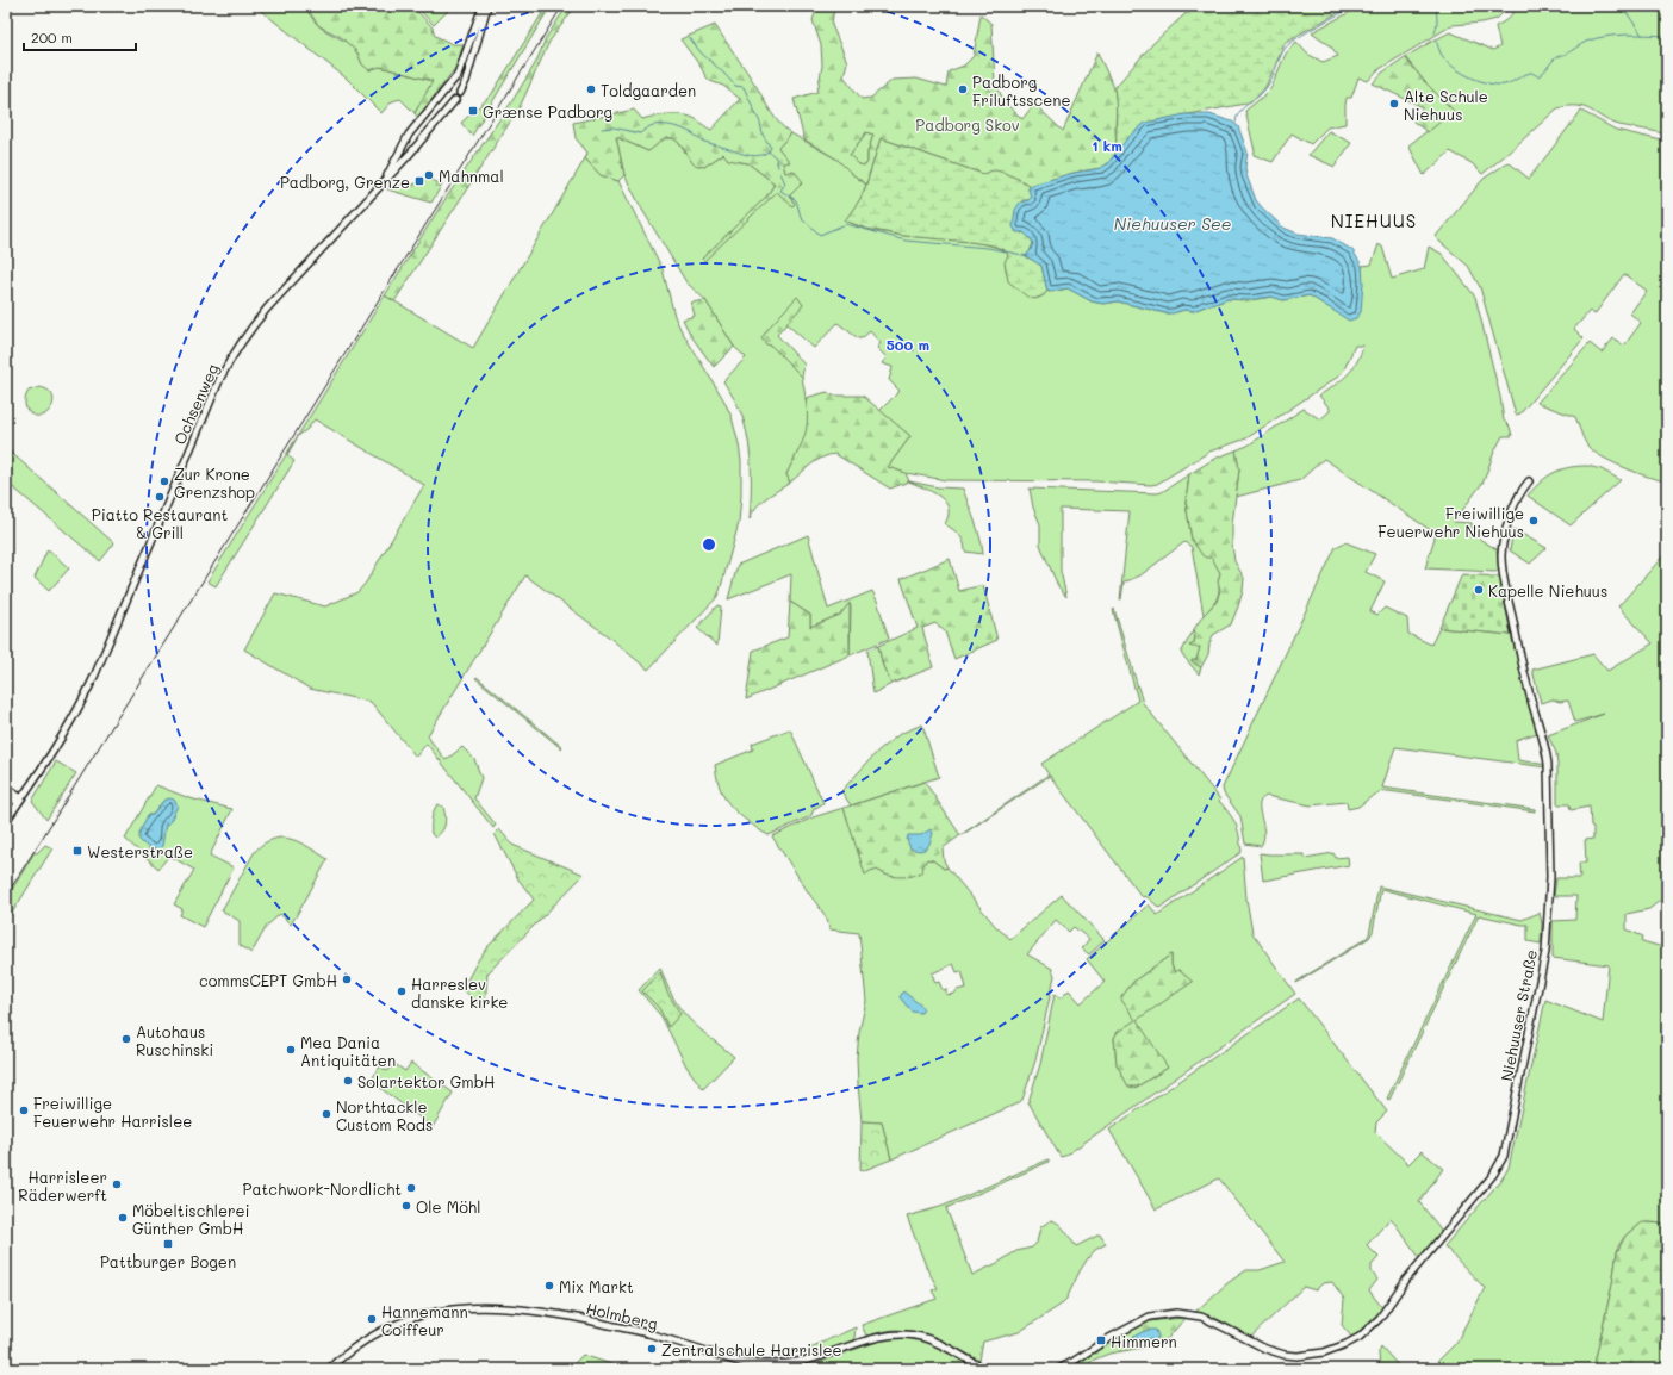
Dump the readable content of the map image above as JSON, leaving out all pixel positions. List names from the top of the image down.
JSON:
{
  "streets": {
    "street": ["Ochsenweg", "Niehuuser Straße", "Holmberg"]
  },
  "districts": ["NIEHUUS"],
  "water": ["Niehuuser See"],
  "parks": ["Padborg Skov"],
  "places": {
    "other": [
      "Toldgaarden",
      "Padborg Friluftsscene",
      "Alte Schule Niehuus",
      "Mahnmal",
      "Zur Krone Grenzshop",
      "Piatto Restaurant & Grill",
      "Freiwillige Feuerwehr Niehuus",
      "Kapelle Niehuus",
      "commsCEPT GmbH",
      "Harreslev danske kirke",
      "Autohaus Ruschinski",
      "Mea Dania Antiquitäten",
      "Solartektor GmbH",
      "Freiwillige Feuerwehr Harrislee",
      "Northtackle Custom Rods",
      "Harrisleer Räderwerft",
      "Patchwork-Nordlicht",
      "Ole Möhl",
      "Möbeltischlerei Günther GmbH",
      "Mix Markt",
      "Hannemann Coiffeur",
      "Zentralschule Harrislee"
    ],
    "transit": [
      "Grænse Padborg",
      "Padborg, Grenze",
      "Westerstraße",
      "Pattburger Bogen",
      "Himmern"
    ]
  },
  "scale_bar": "200 m",
  "rings": ["1 km", "500 m"]
}
